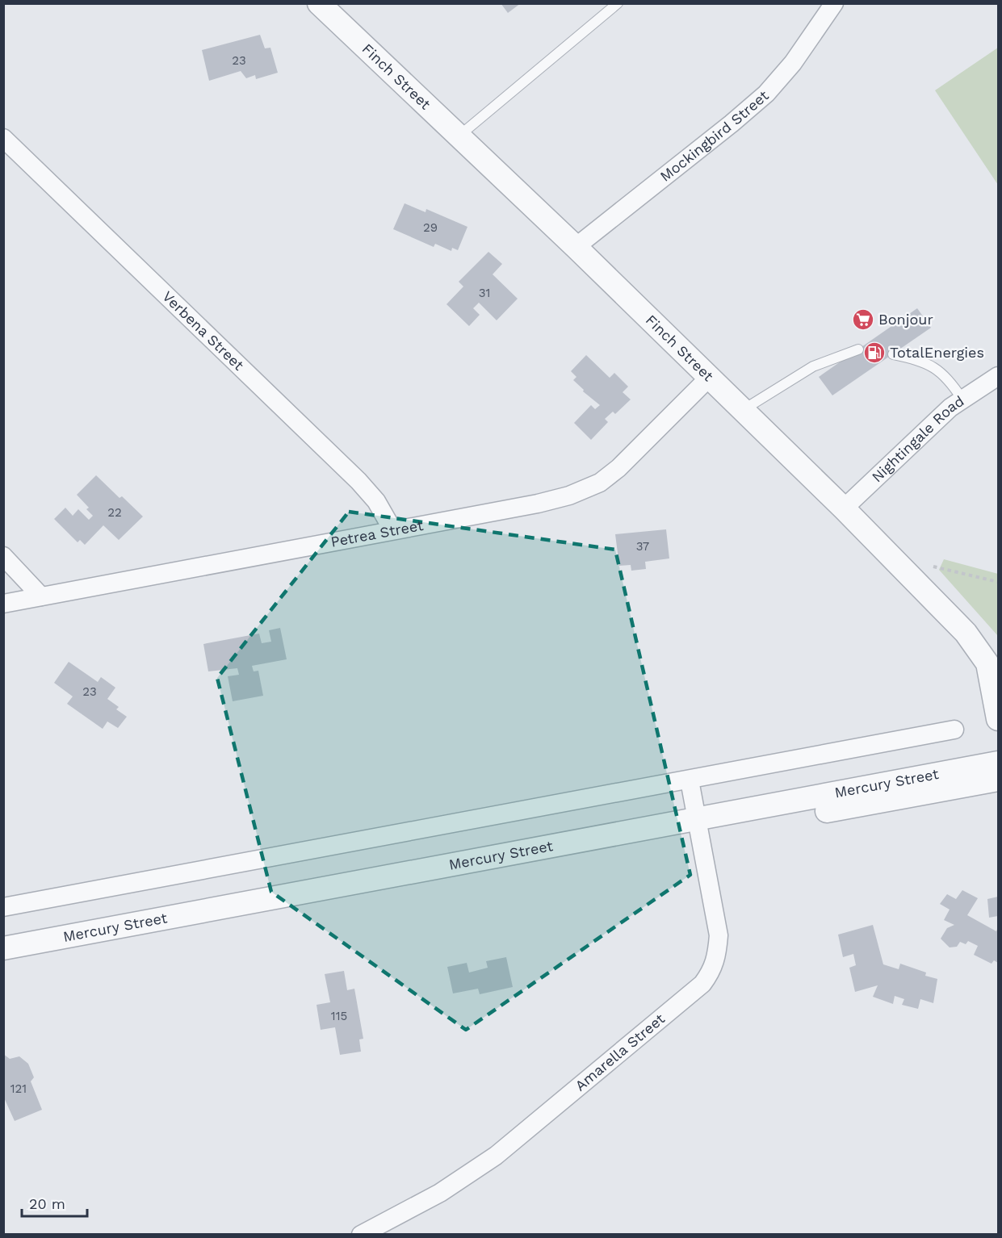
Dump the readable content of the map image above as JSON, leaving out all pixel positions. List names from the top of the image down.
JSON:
{
  "streets": {
    "street": [
      "Finch Street",
      "Mockingbird Street",
      "Verbena Street",
      "Nightingale Road",
      "Petrea Street",
      "Mercury Street",
      "Amarella Street"
    ]
  },
  "crossings": [
    ["Finch Street", "Mockingbird Street"],
    ["Finch Street", "Nightingale Road"],
    ["Finch Street", "Petrea Street"],
    ["Verbena Street", "Petrea Street"],
    ["Mercury Street", "Amarella Street"]
  ],
  "places": {
    "supermarket": ["Bonjour"],
    "fuel station": ["TotalEnergies"]
  },
  "house_numbers": [
    "23",
    "29",
    "31",
    "22",
    "37",
    "23",
    "115",
    "121"
  ],
  "scale_bar": "20 m"
}
